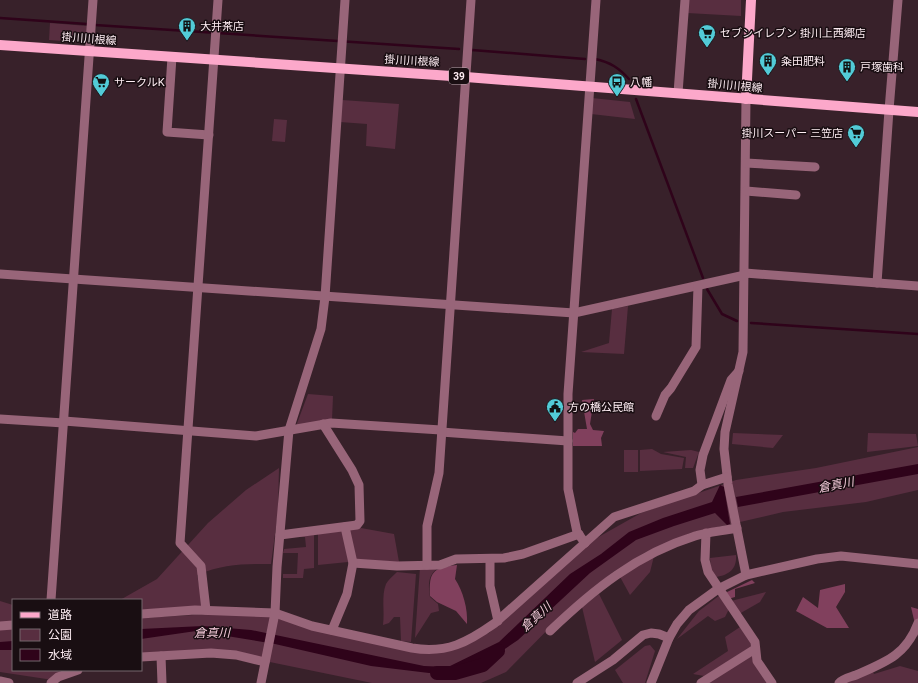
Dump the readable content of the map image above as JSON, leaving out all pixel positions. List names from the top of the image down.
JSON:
{
  "streets": {
    "main road": ["掛川川根線", "39"]
  },
  "water": ["倉真川"],
  "places": {
    "building": ["大井茶店", "粂田肥料", "戸塚歯科"],
    "supermarket": ["セブンイレブン 掛川上西郷店", "サークルK", "掛川スーパー 三笠店"],
    "bus stop": ["八幡"],
    "public building": ["方の橋公民館"]
  },
  "legend": ["道路", "公園", "水域"]
}
